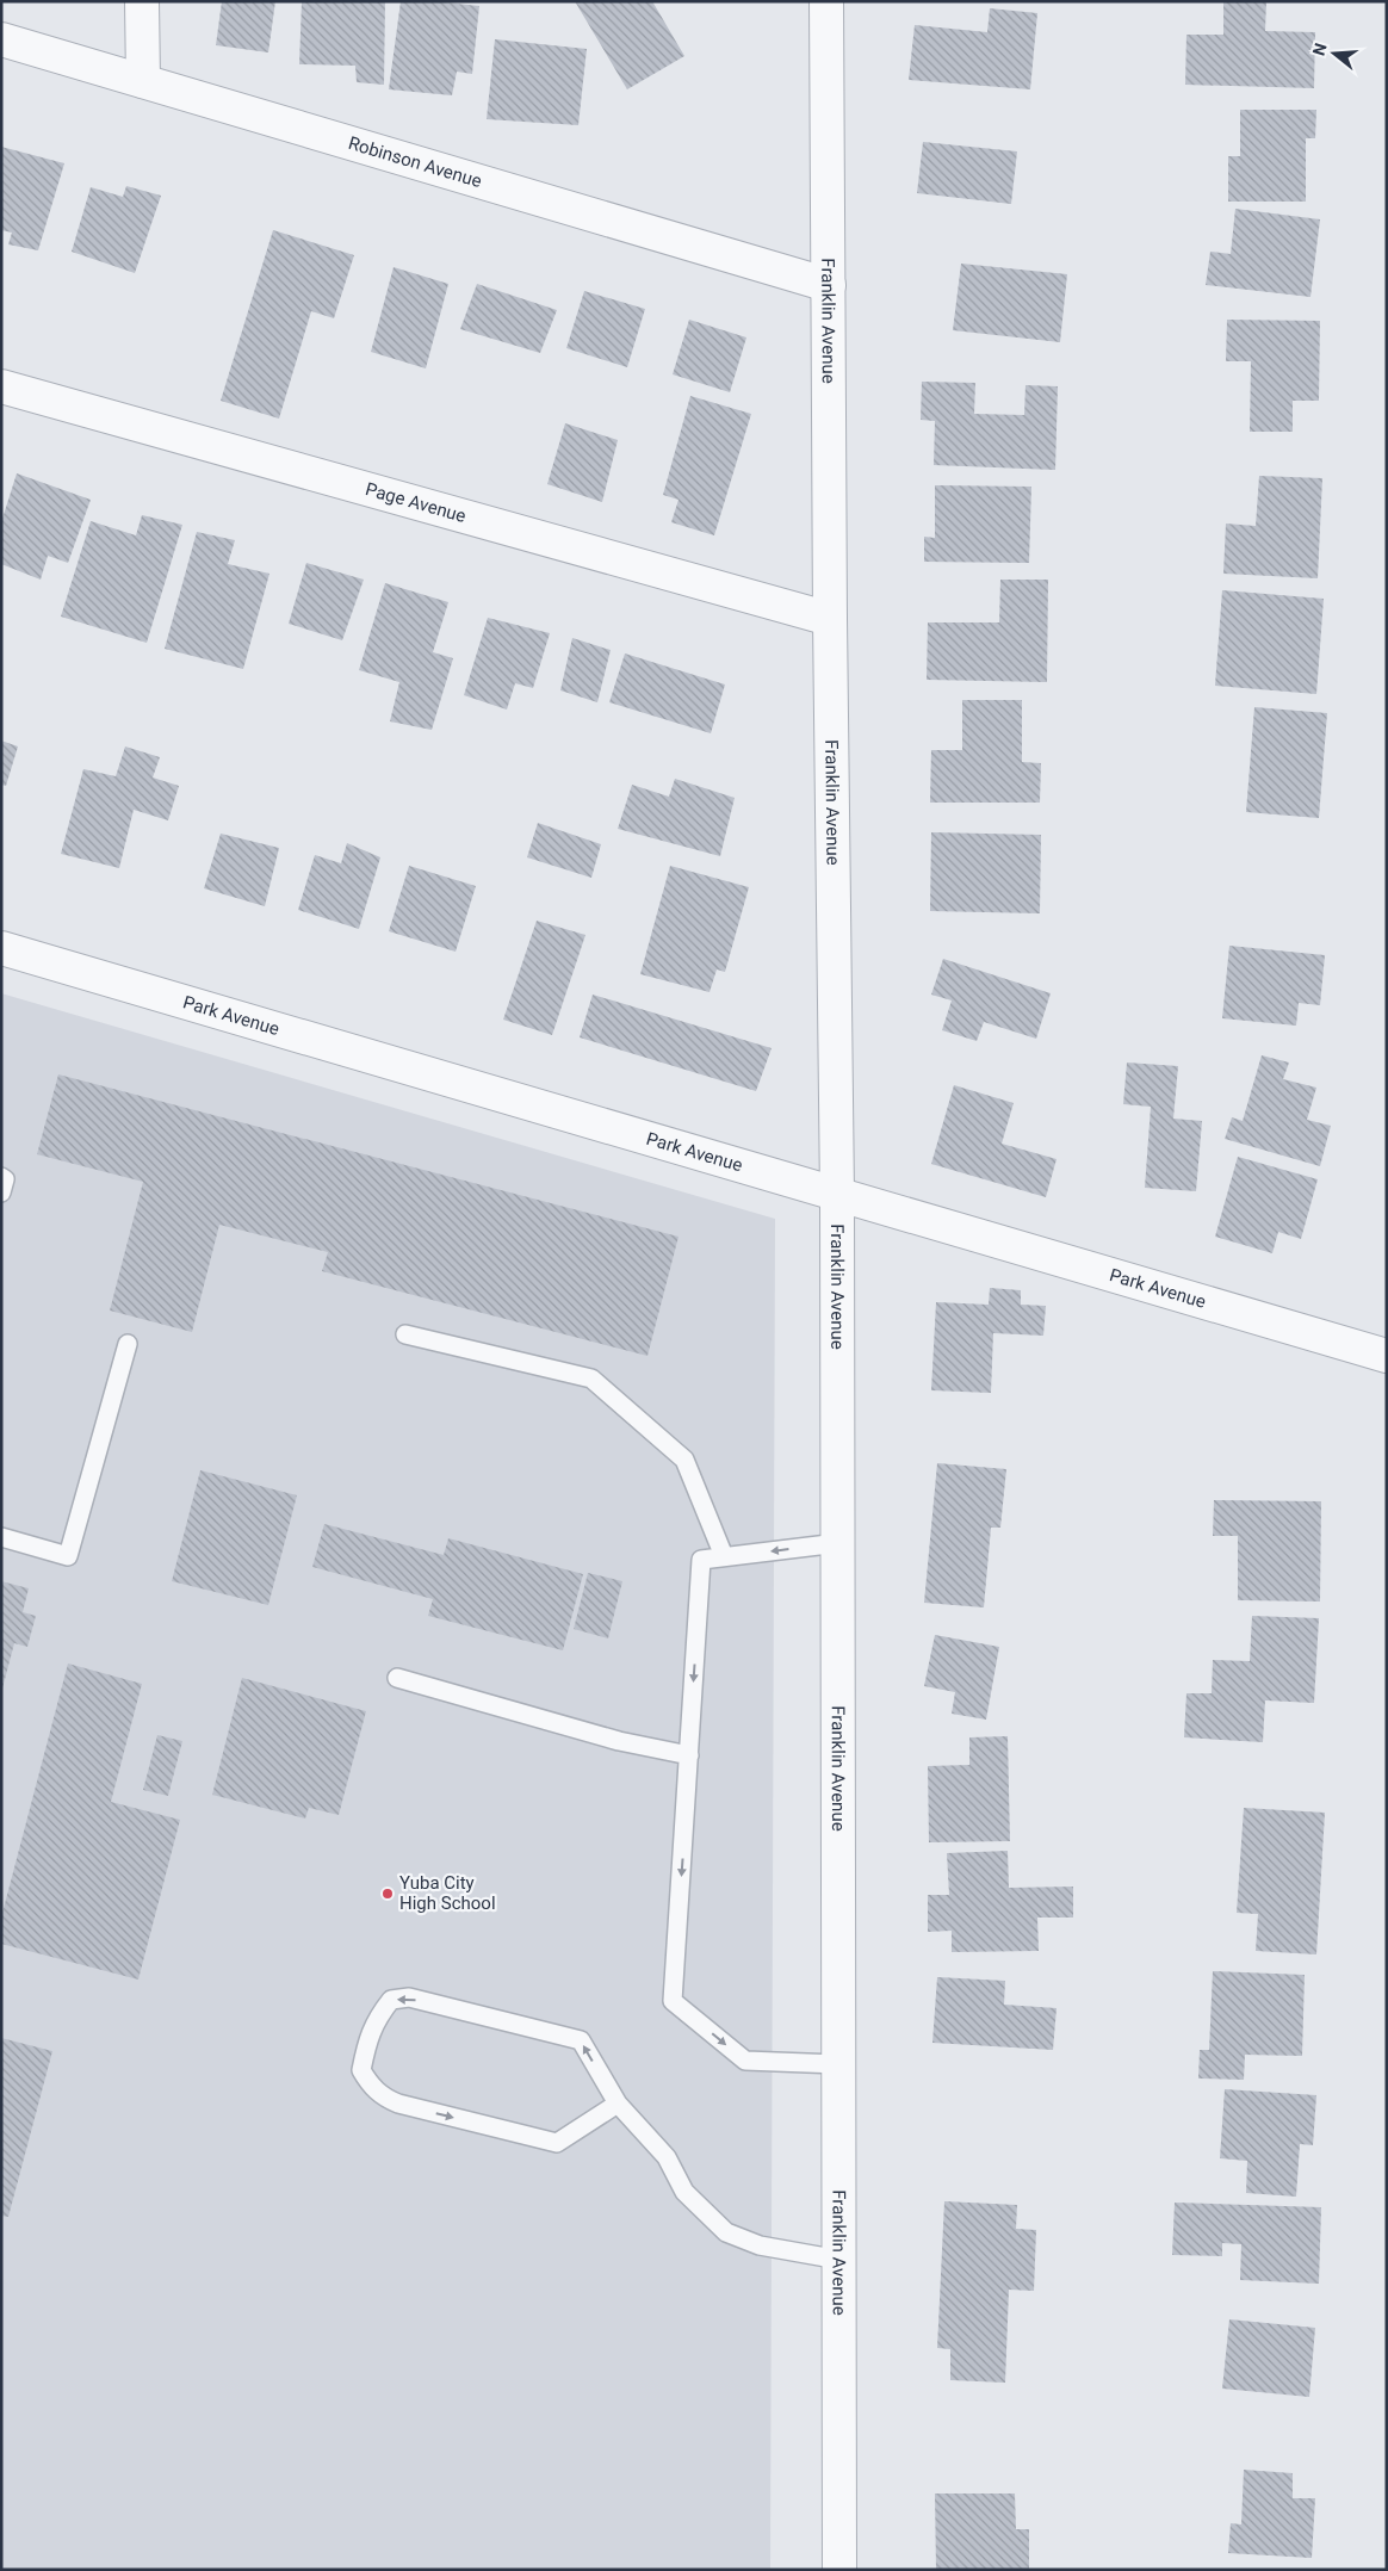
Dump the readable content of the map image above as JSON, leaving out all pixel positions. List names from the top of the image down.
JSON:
{
  "streets": {
    "street": [
      "Robinson Avenue",
      "Franklin Avenue",
      "Page Avenue",
      "Park Avenue"
    ]
  },
  "crossings": [
    ["Robinson Avenue", "Franklin Avenue"],
    ["Franklin Avenue", "Page Avenue"],
    ["Franklin Avenue", "Park Avenue"]
  ],
  "places": ["Yuba City High School"],
  "north": "left"
}
